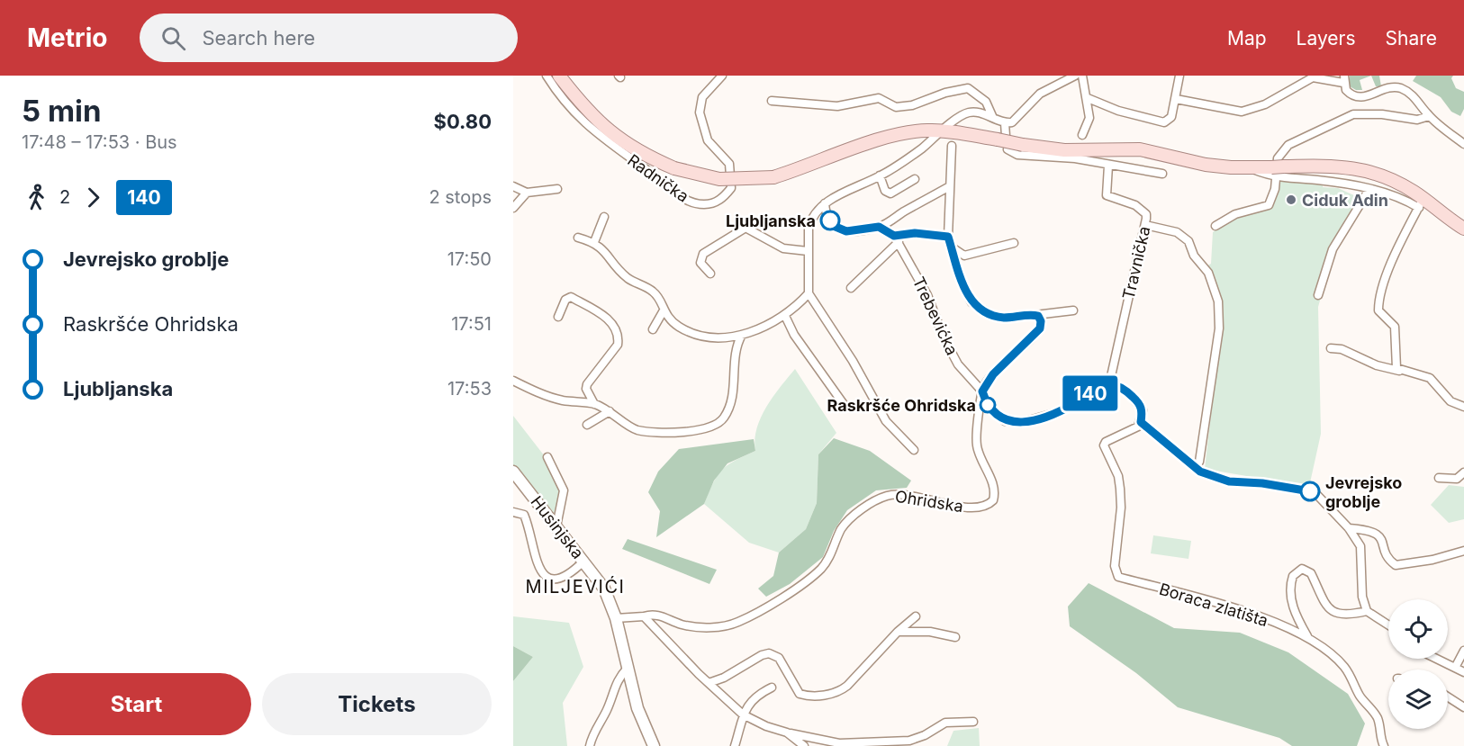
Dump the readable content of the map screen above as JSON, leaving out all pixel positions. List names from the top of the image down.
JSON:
{
  "streets": {
    "main road": ["Husinjska"],
    "street": [
      "Radnička",
      "Travnička",
      "Trebevićka",
      "Ohridska",
      "Boraca zlatišta"
    ]
  },
  "crossings": [
    ["Travnička", "Trebevićka"],
    ["Trebevićka", "Ohridska"],
    ["Ohridska", "Husinjska"]
  ],
  "districts": ["MILJEVIĆI"],
  "places": [
    "Ciduk Adin",
    "Ljubljanska",
    "Raskršće Ohridska",
    "Jevrejsko groblje"
  ],
  "lines": ["bus line 140"],
  "page": {
    "header": "Metrio",
    "search": "Search here",
    "nav": ["Map", "Layers", "Share"],
    "heading": ["5 min", "17:48 – 17:53 · Bus", "$0.80"],
    "on_map": "140",
    "legs": ["2", "140", "2 stops"],
    "list": [
      {
        "name": "Jevrejsko groblje",
        "value": "17:50"
      },
      {
        "name": "Raskršće Ohridska",
        "value": "17:51"
      },
      {
        "name": "Ljubljanska",
        "value": "17:53"
      }
    ],
    "buttons": ["Start", "Tickets"]
  }
}
